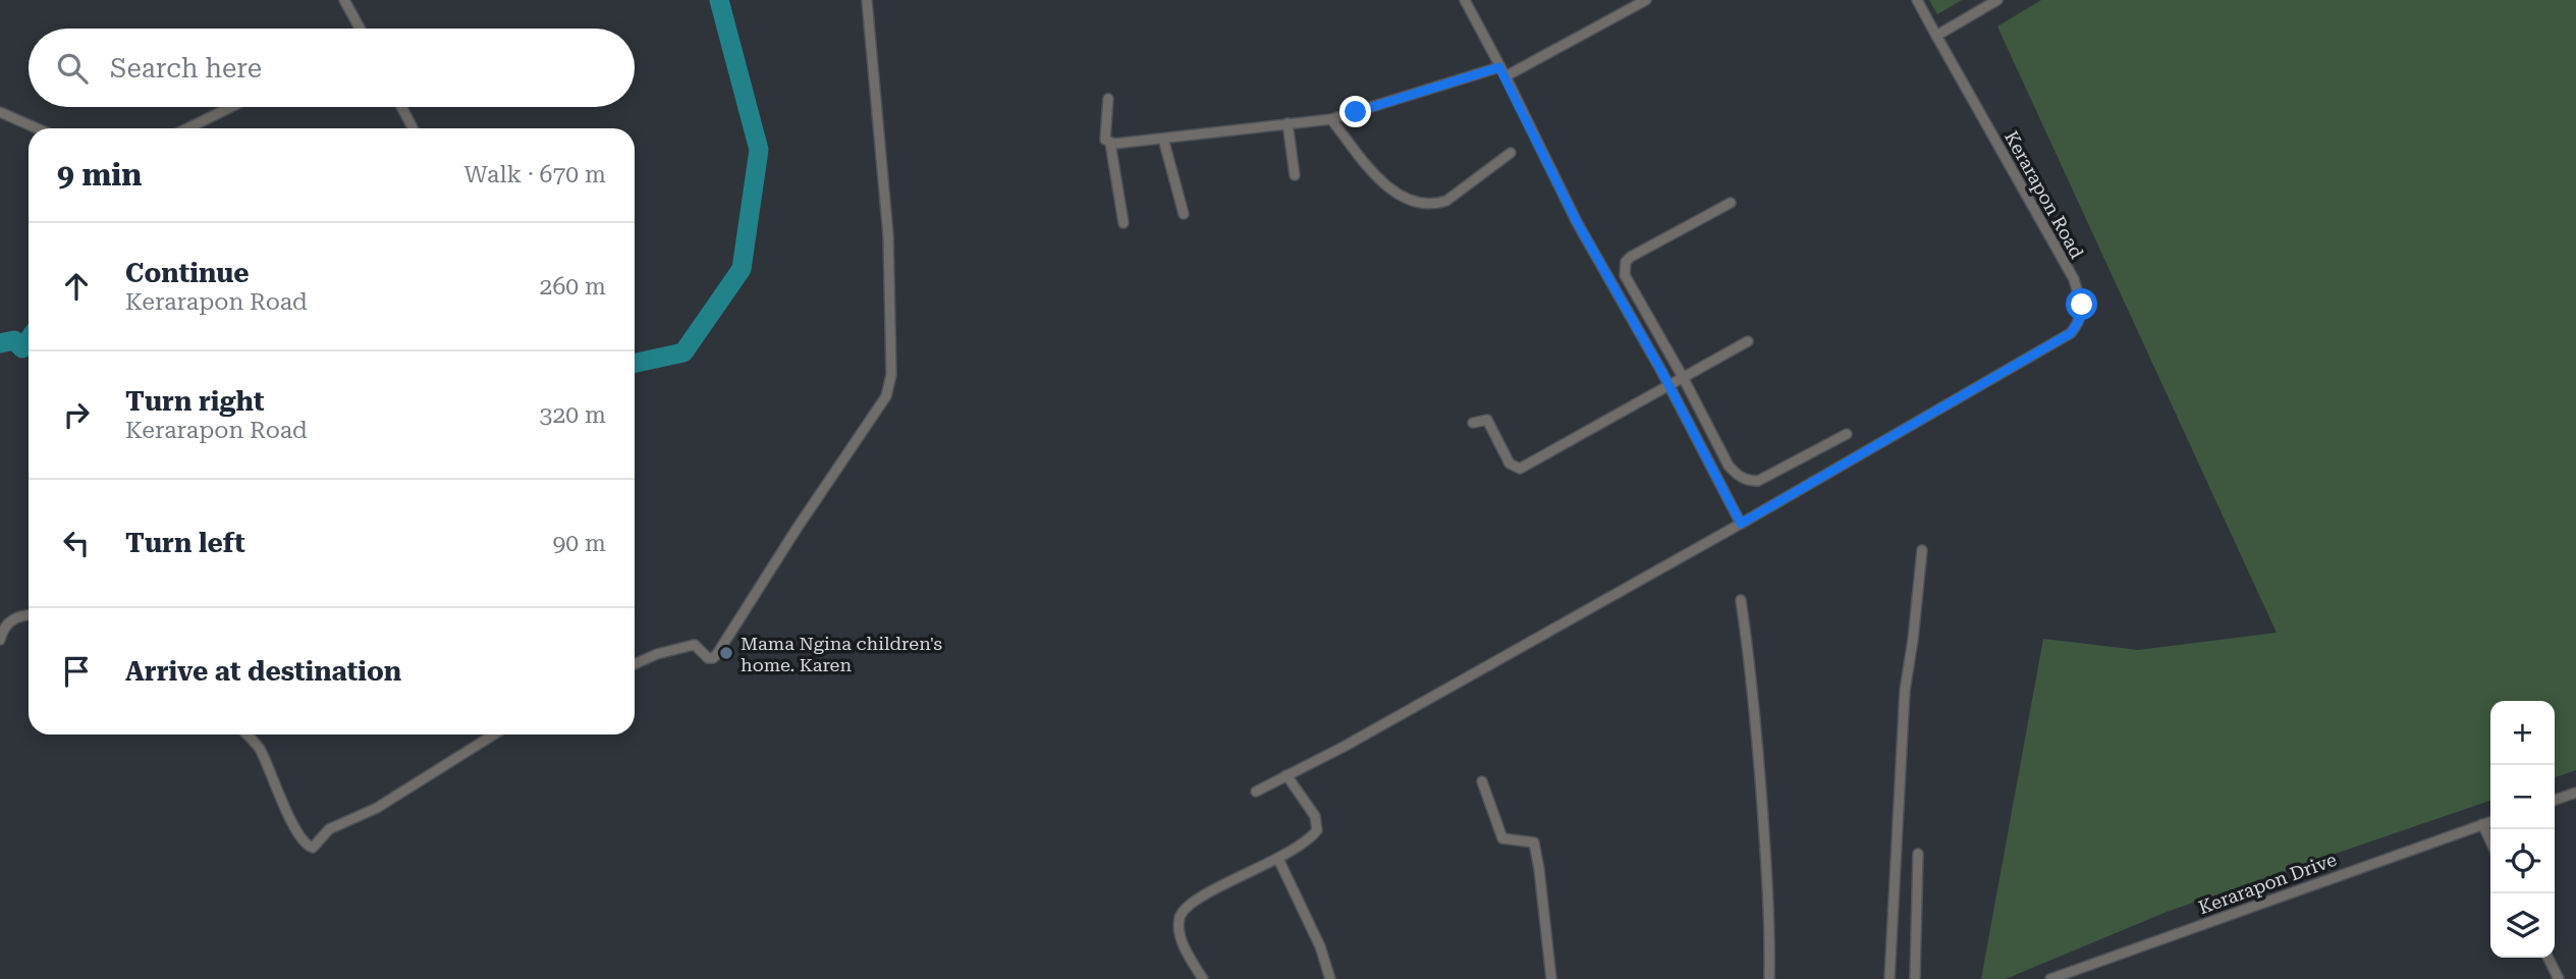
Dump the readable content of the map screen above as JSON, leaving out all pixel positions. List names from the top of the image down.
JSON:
{
  "streets": {
    "street": ["Kerarapon Road", "Kerarapon Drive"]
  },
  "places": ["Mama Ngina children's home. Karen"],
  "page": {
    "search": "Search here",
    "heading": ["9 min", "Walk · 670 m"],
    "list": [
      ["Continue", "Kerarapon Road", "260 m"],
      ["Turn right", "Kerarapon Road", "320 m"],
      ["Turn left", "90 m"],
      "Arrive at destination"
    ],
    "map_buttons": ["+", "−"]
  }
}
